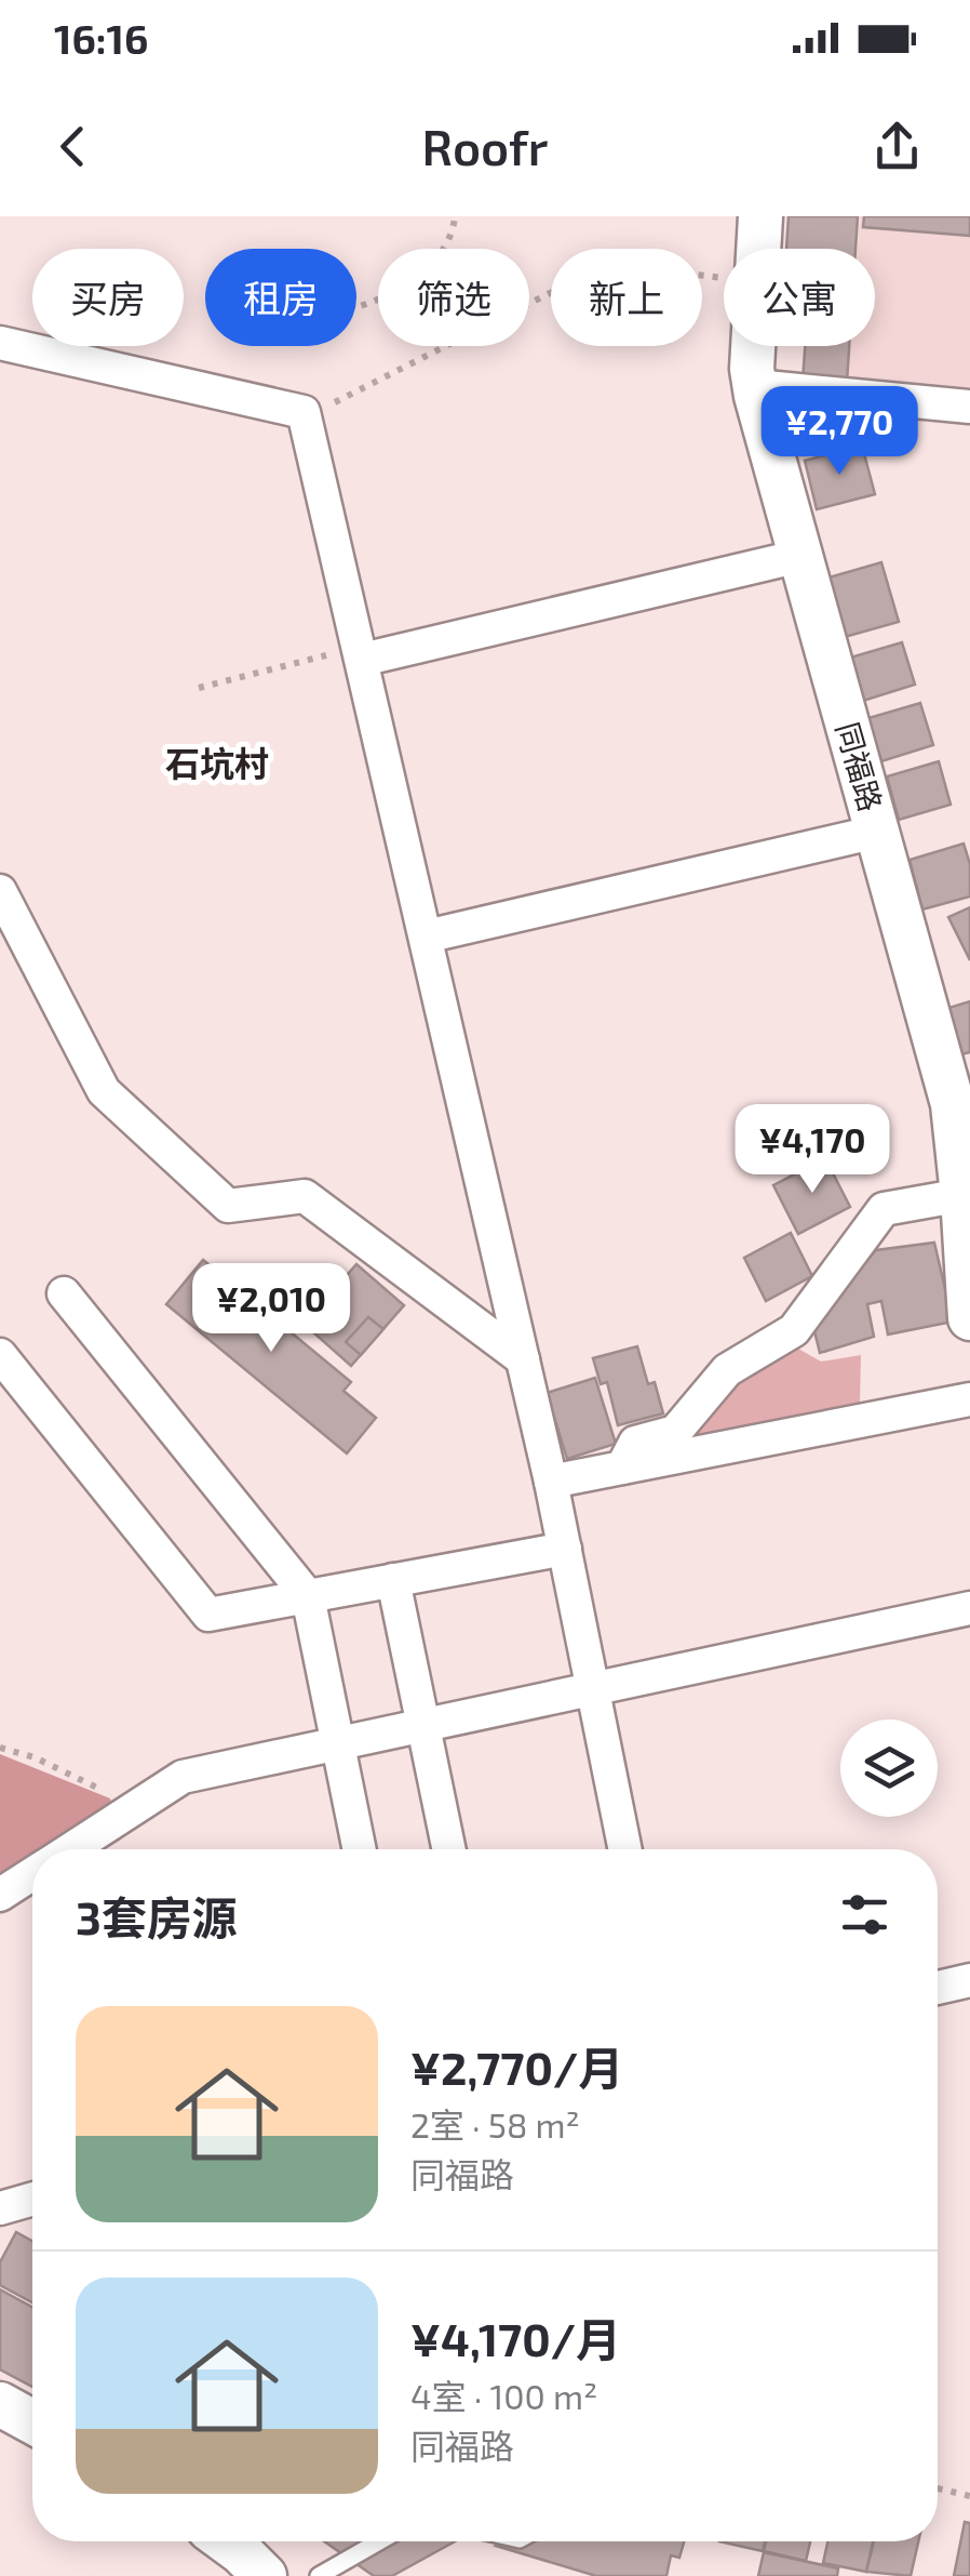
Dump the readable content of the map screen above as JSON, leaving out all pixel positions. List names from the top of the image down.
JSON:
{
  "streets": {
    "street": ["同福路"]
  },
  "districts": ["石坑村"],
  "page": {
    "status": "16:16",
    "header": "Roofr",
    "chip": [
      "买房",
      "租房",
      "筛选",
      "新上",
      "公寓"
    ],
    "price": ["¥2,770", "¥4,170", "¥2,010"],
    "heading": "3套房源",
    "list": [
      {
        "name": "¥2,770/月",
        "note": "2室 · 58 m² · 同福路"
      },
      {
        "name": "¥4,170/月",
        "note": "4室 · 100 m² · 同福路"
      }
    ]
  }
}
